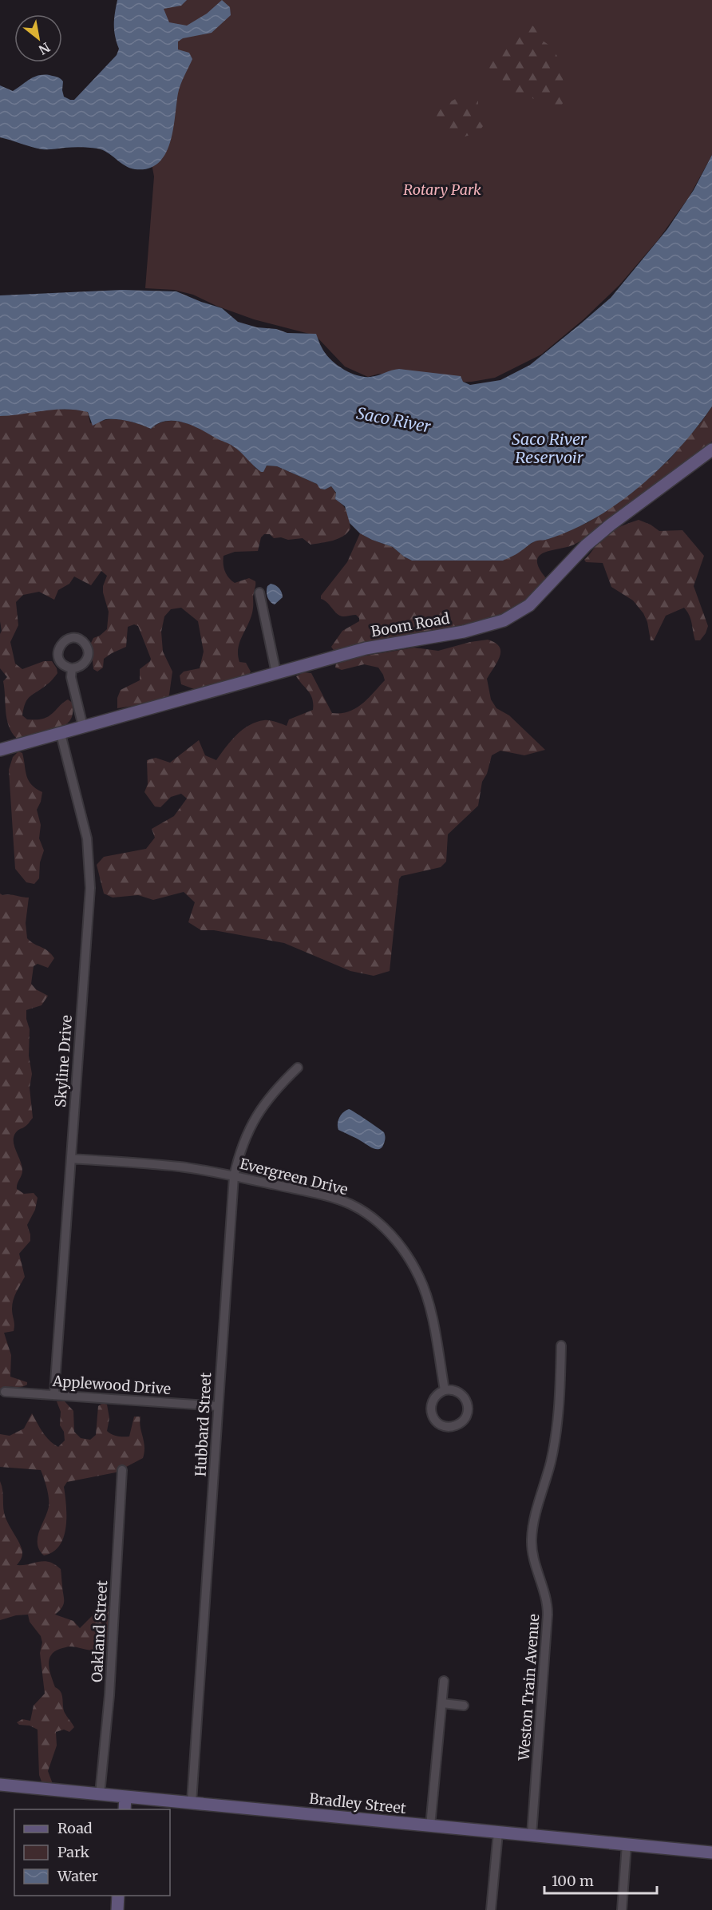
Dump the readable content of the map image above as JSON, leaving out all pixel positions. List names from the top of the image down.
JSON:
{
  "streets": {
    "street": [
      "Boom Road",
      "Skyline Drive",
      "Evergreen Drive",
      "Applewood Drive",
      "Hubbard Street",
      "Oakland Street",
      "Weston Train Avenue",
      "Bradley Street"
    ]
  },
  "crossings": [
    ["Boom Road", "Skyline Drive"],
    ["Skyline Drive", "Evergreen Drive"],
    ["Skyline Drive", "Applewood Drive"],
    ["Evergreen Drive", "Hubbard Street"],
    ["Applewood Drive", "Hubbard Street"],
    ["Hubbard Street", "Bradley Street"],
    ["Oakland Street", "Bradley Street"],
    ["Weston Train Avenue", "Bradley Street"]
  ],
  "water": ["Saco River", "Saco River Reservoir"],
  "parks": ["Rotary Park"],
  "legend": ["Road", "Park", "Water"],
  "scale_bar": "100 m",
  "north": "bottom right"
}
